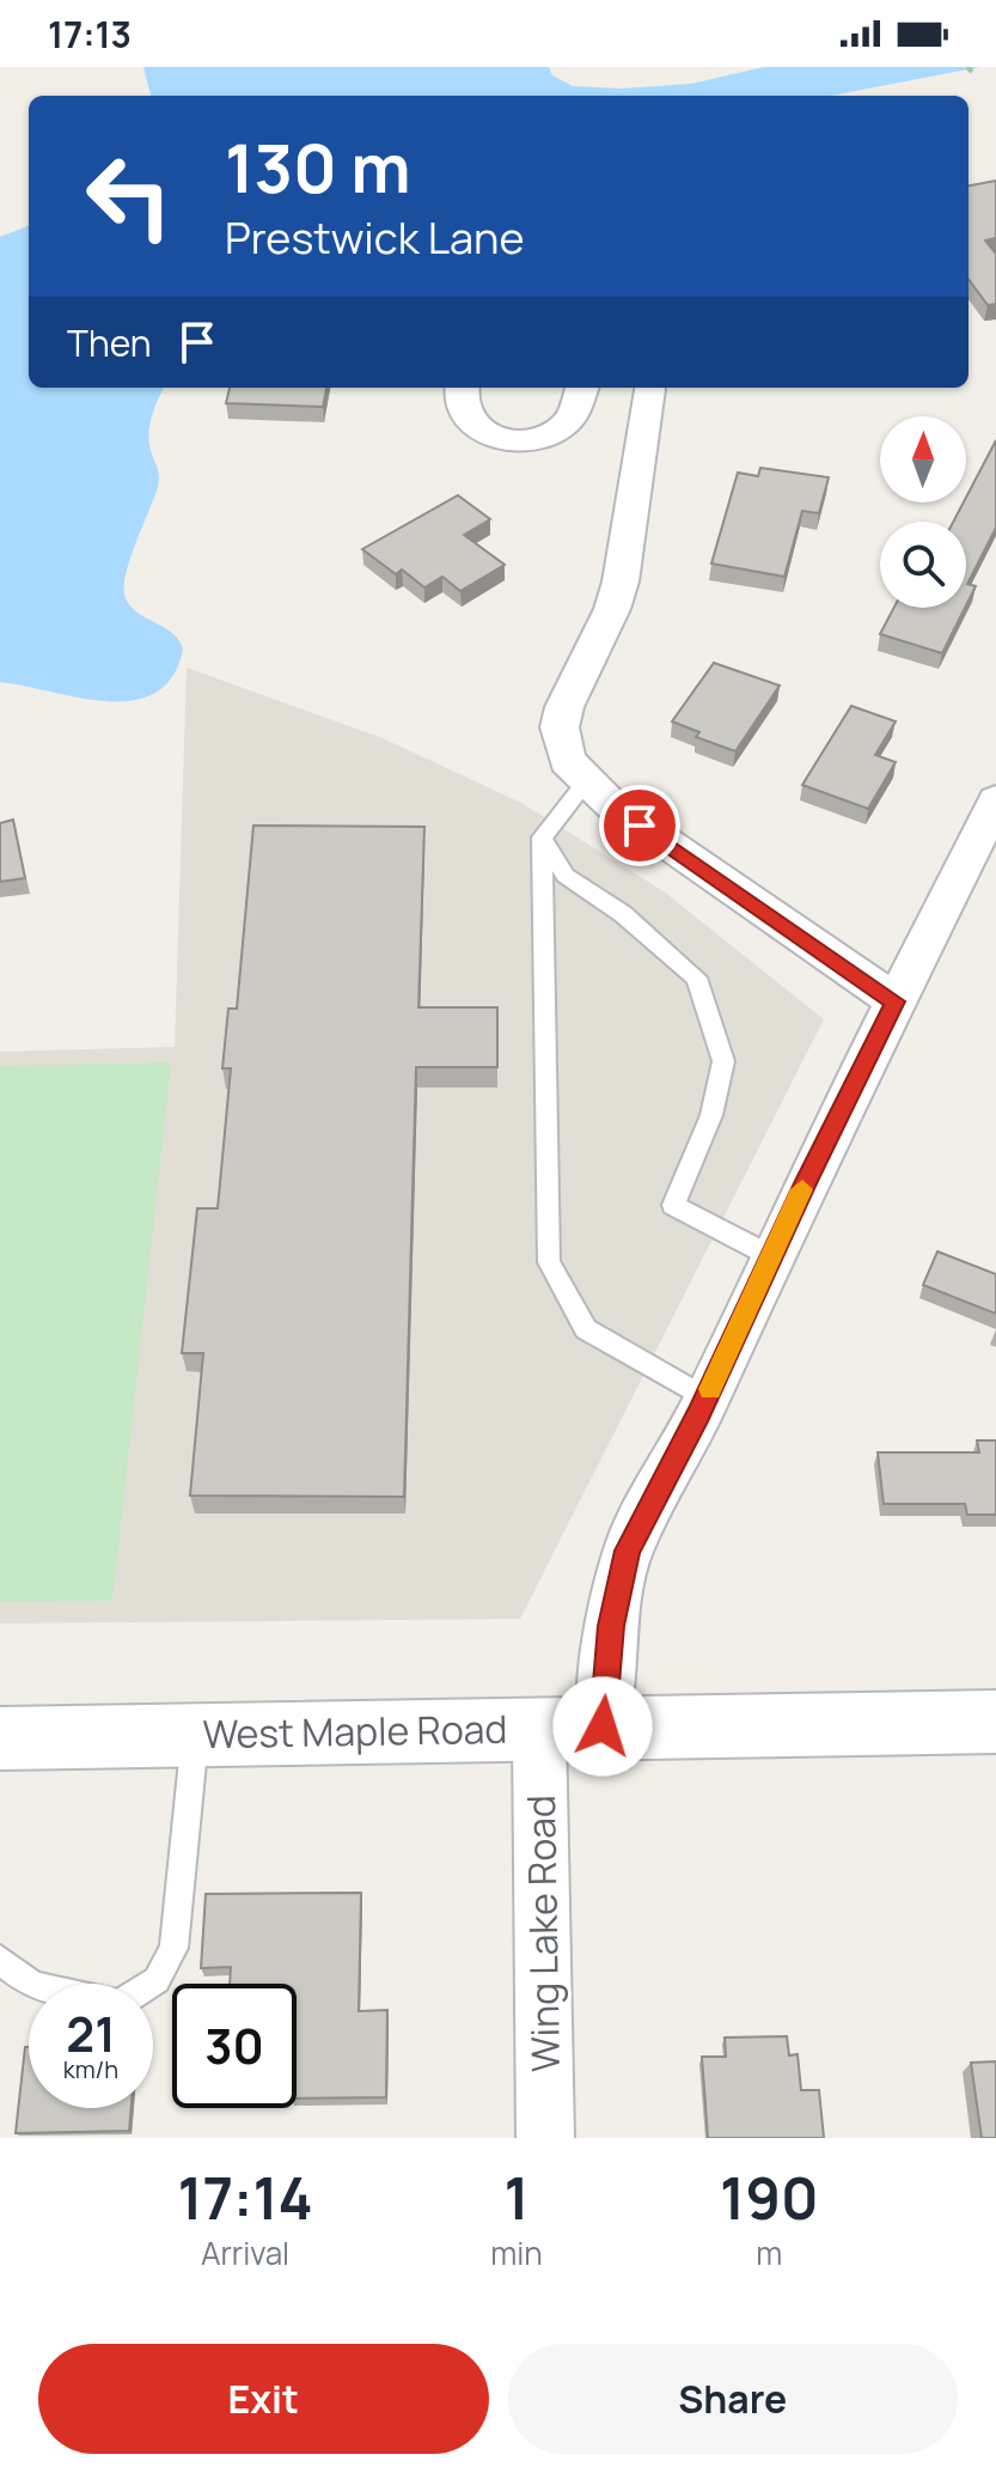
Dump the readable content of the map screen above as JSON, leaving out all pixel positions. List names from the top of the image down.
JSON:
{
  "streets": {
    "main road": ["West Maple Road"],
    "street": ["Wing Lake Road"]
  },
  "crossings": [
    ["West Maple Road", "Wing Lake Road"]
  ],
  "north": "top",
  "page": {
    "status": "17:13",
    "turn": ["130 m", "Prestwick Lane"],
    "then": "Then",
    "speed": "21 km/h",
    "limit": "30",
    "eta": [
      "17:14",
      "Arrival",
      "1",
      "min",
      "190",
      "m"
    ],
    "buttons": ["Exit", "Share"]
  }
}
